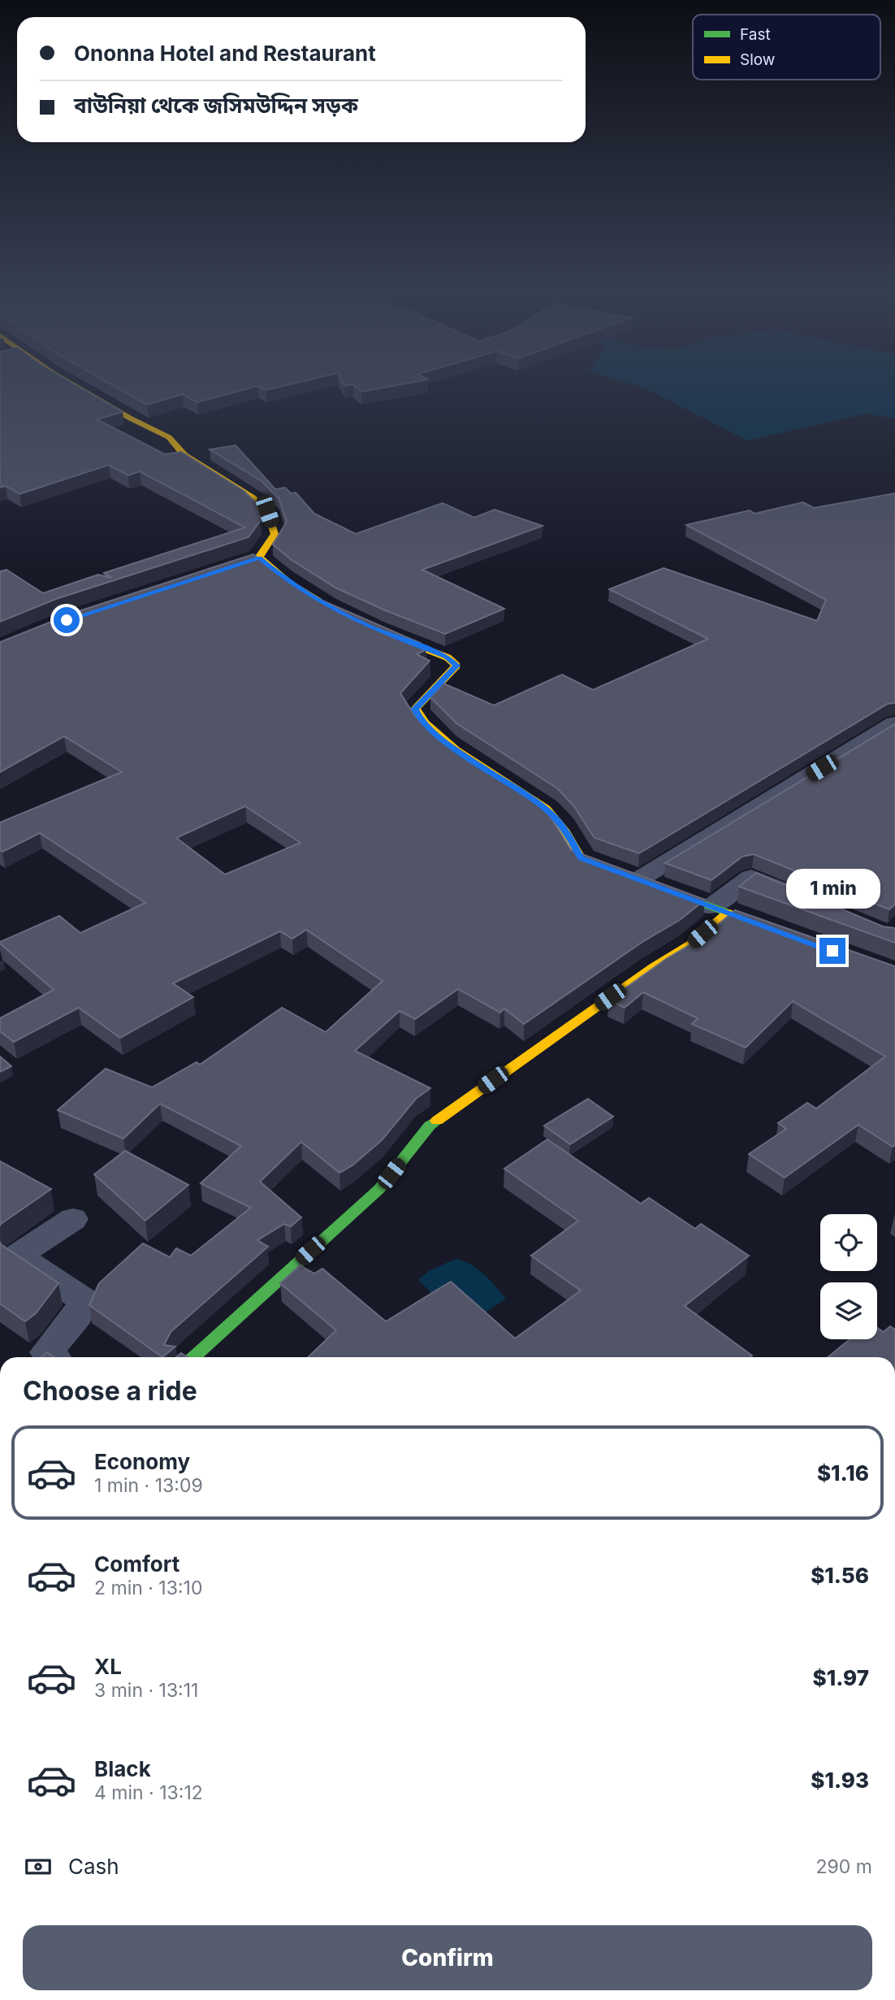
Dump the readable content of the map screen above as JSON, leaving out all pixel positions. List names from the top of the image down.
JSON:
{
  "legend": ["Fast", "Slow"],
  "page": {
    "banner": ["Ononna Hotel and Restaurant", "বাউনিয়া থেকে জসিমউদ্দিন সড়ক"],
    "bubble": "1 min",
    "heading": "Choose a ride",
    "list": [
      {
        "name": "Economy",
        "note": "1 min · 13:09",
        "value": "$1.16"
      },
      {
        "name": "Comfort",
        "note": "2 min · 13:10",
        "value": "$1.56"
      },
      {
        "name": "XL",
        "note": "3 min · 13:11",
        "value": "$1.97"
      },
      {
        "name": "Black",
        "note": "4 min · 13:12",
        "value": "$1.93"
      }
    ],
    "pay": ["Cash", "290 m"],
    "buttons": "Confirm"
  }
}
